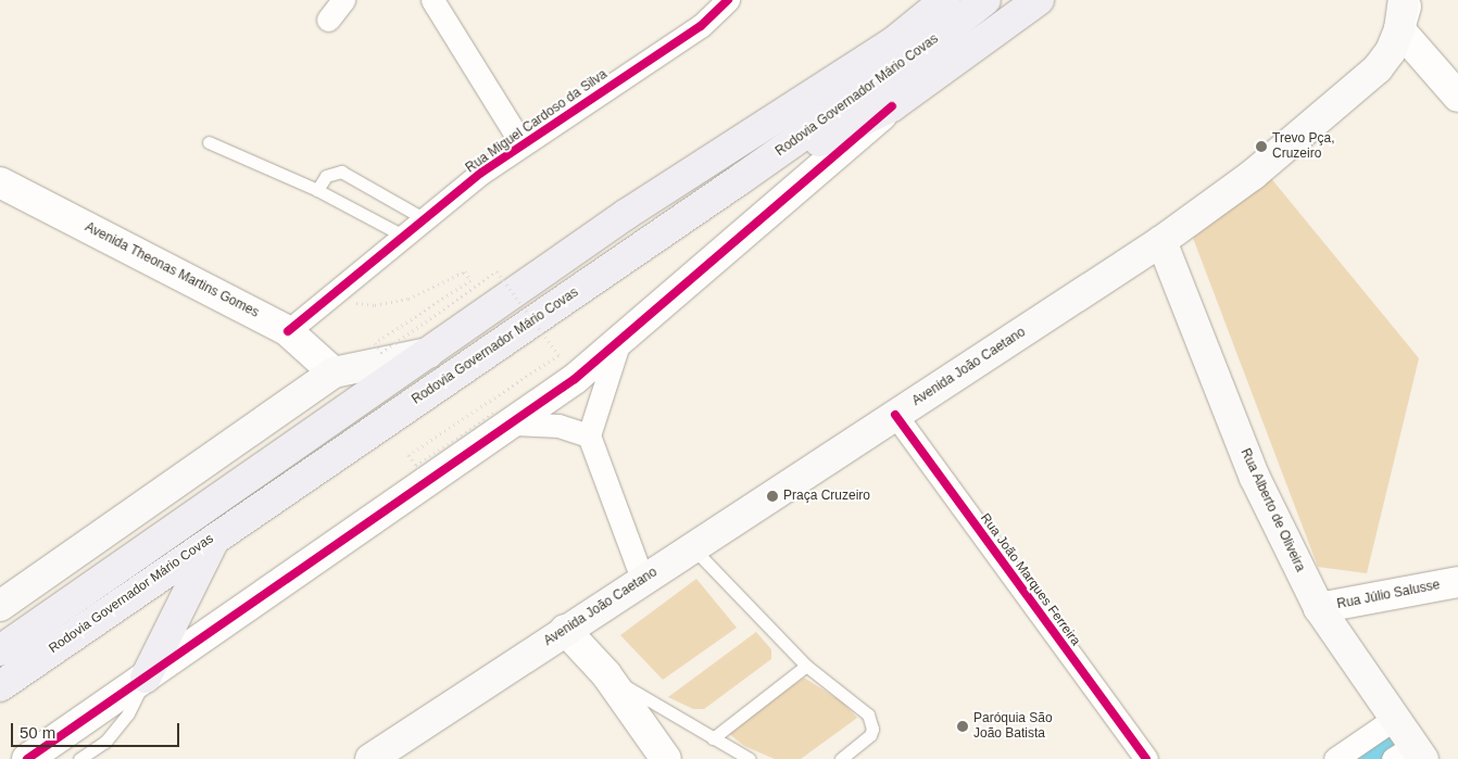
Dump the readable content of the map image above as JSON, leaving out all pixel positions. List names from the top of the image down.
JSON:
{
  "streets": {
    "highway": ["Rodovia Governador Mário Covas"],
    "main road": ["Avenida João Caetano", "Rua Alberto de Oliveira"],
    "street": [
      "Rua Miguel Cardoso da Silva",
      "Avenida Theonas Martins Gomes",
      "Rua João Marques Ferreira",
      "Rua Júlio Salusse"
    ]
  },
  "crossings": [
    ["Rua Miguel Cardoso da Silva", "Avenida Theonas Martins Gomes"],
    ["Avenida João Caetano", "Rua Alberto de Oliveira"],
    ["Avenida João Caetano", "Rua João Marques Ferreira"],
    ["Rua Alberto de Oliveira", "Rua Júlio Salusse"]
  ],
  "places": ["Trevo Pça, Cruzeiro", "Praça Cruzeiro", "Paróquia São João Batista"],
  "scale_bar": "50 m"
}
